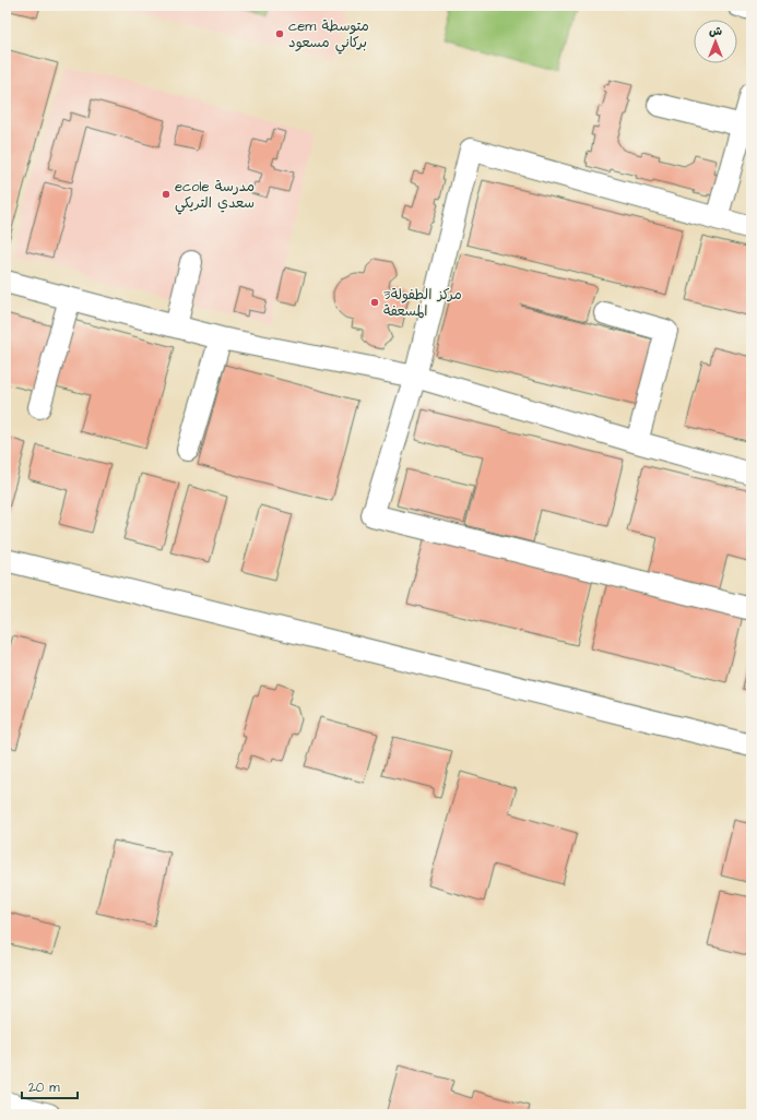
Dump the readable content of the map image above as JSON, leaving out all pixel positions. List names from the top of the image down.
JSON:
{
  "places": ["cem متوسطة بركاني مسعود", "ecole مدرسة سعدي التريكي", "3مركز الطفولة المسعفة"],
  "scale_bar": "20 m",
  "north": "top"
}
